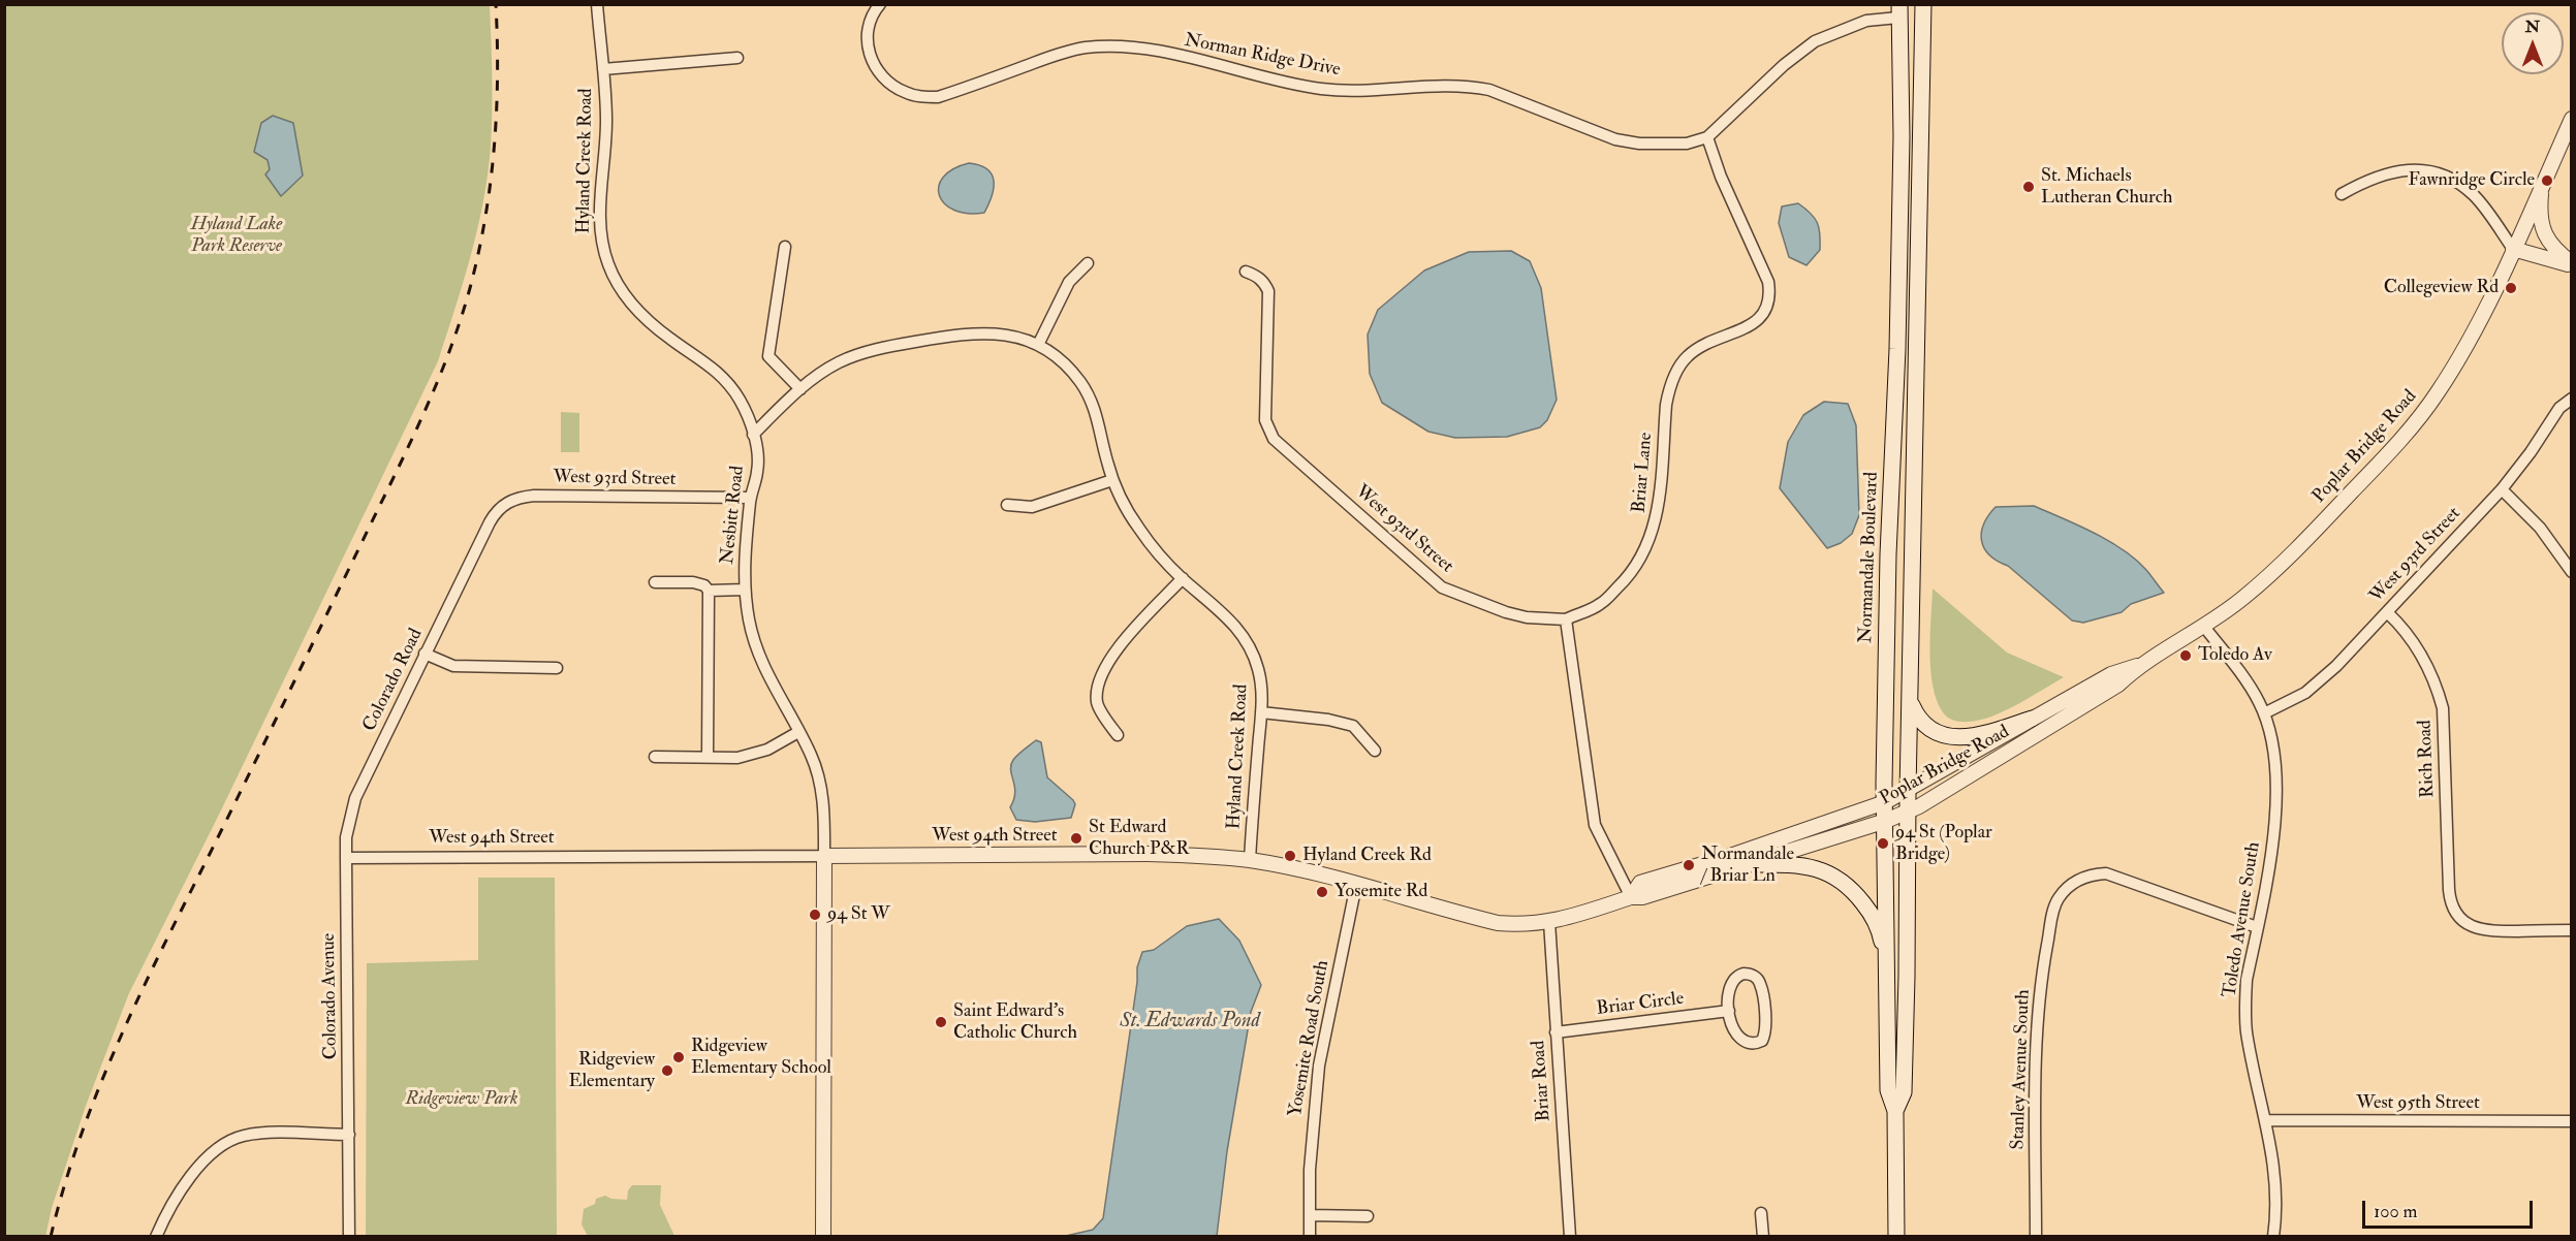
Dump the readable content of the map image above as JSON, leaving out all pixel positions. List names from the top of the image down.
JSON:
{
  "streets": {
    "main road": ["Normandale Boulevard"],
    "street": [
      "Norman Ridge Drive",
      "Hyland Creek Road",
      "Poplar Bridge Road",
      "Briar Lane",
      "West 93rd Street",
      "Nesbitt Road",
      "Colorado Road",
      "Rich Road",
      "West 94th Street",
      "Toledo Avenue South",
      "Colorado Avenue",
      "Briar Circle",
      "Yosemite Road South",
      "Stanley Avenue South",
      "Briar Road",
      "West 95th Street"
    ]
  },
  "crossings": [
    ["Norman Ridge Drive", "Briar Lane"],
    ["Hyland Creek Road", "Nesbitt Road"],
    ["Hyland Creek Road", "West 94th Street"],
    ["Poplar Bridge Road", "Normandale Boulevard"],
    ["Poplar Bridge Road", "West 94th Street"],
    ["Poplar Bridge Road", "Toledo Avenue South"],
    ["Briar Lane", "West 93rd Street"],
    ["West 93rd Street", "Nesbitt Road"],
    ["West 93rd Street", "Colorado Road"],
    ["West 93rd Street", "Rich Road"],
    ["West 93rd Street", "Toledo Avenue South"],
    ["Nesbitt Road", "West 94th Street"],
    ["Colorado Road", "West 94th Street"],
    ["Colorado Road", "Colorado Avenue"],
    ["West 94th Street", "Colorado Avenue"],
    ["West 94th Street", "Yosemite Road South"],
    ["West 94th Street", "Briar Road"],
    ["Toledo Avenue South", "Stanley Avenue South"],
    ["Toledo Avenue South", "West 95th Street"],
    ["Briar Circle", "Briar Road"]
  ],
  "water": ["St. Edwards Pond"],
  "parks": ["Hyland Lake Park Reserve", "Ridgeview Park"],
  "places": [
    "Fawnridge Circle",
    "St. Michaels Lutheran Church",
    "Collegeview Rd",
    "Toledo Av",
    "St Edward Church P&R",
    "94 St (Poplar Bridge)",
    "Hyland Creek Rd",
    "Normandale / Briar Ln",
    "Yosemite Rd",
    "94 St W",
    "Saint Edward's Catholic Church",
    "Ridgeview Elementary School",
    "Ridgeview Elementary"
  ],
  "scale_bar": "100 m",
  "north": "top"
}
